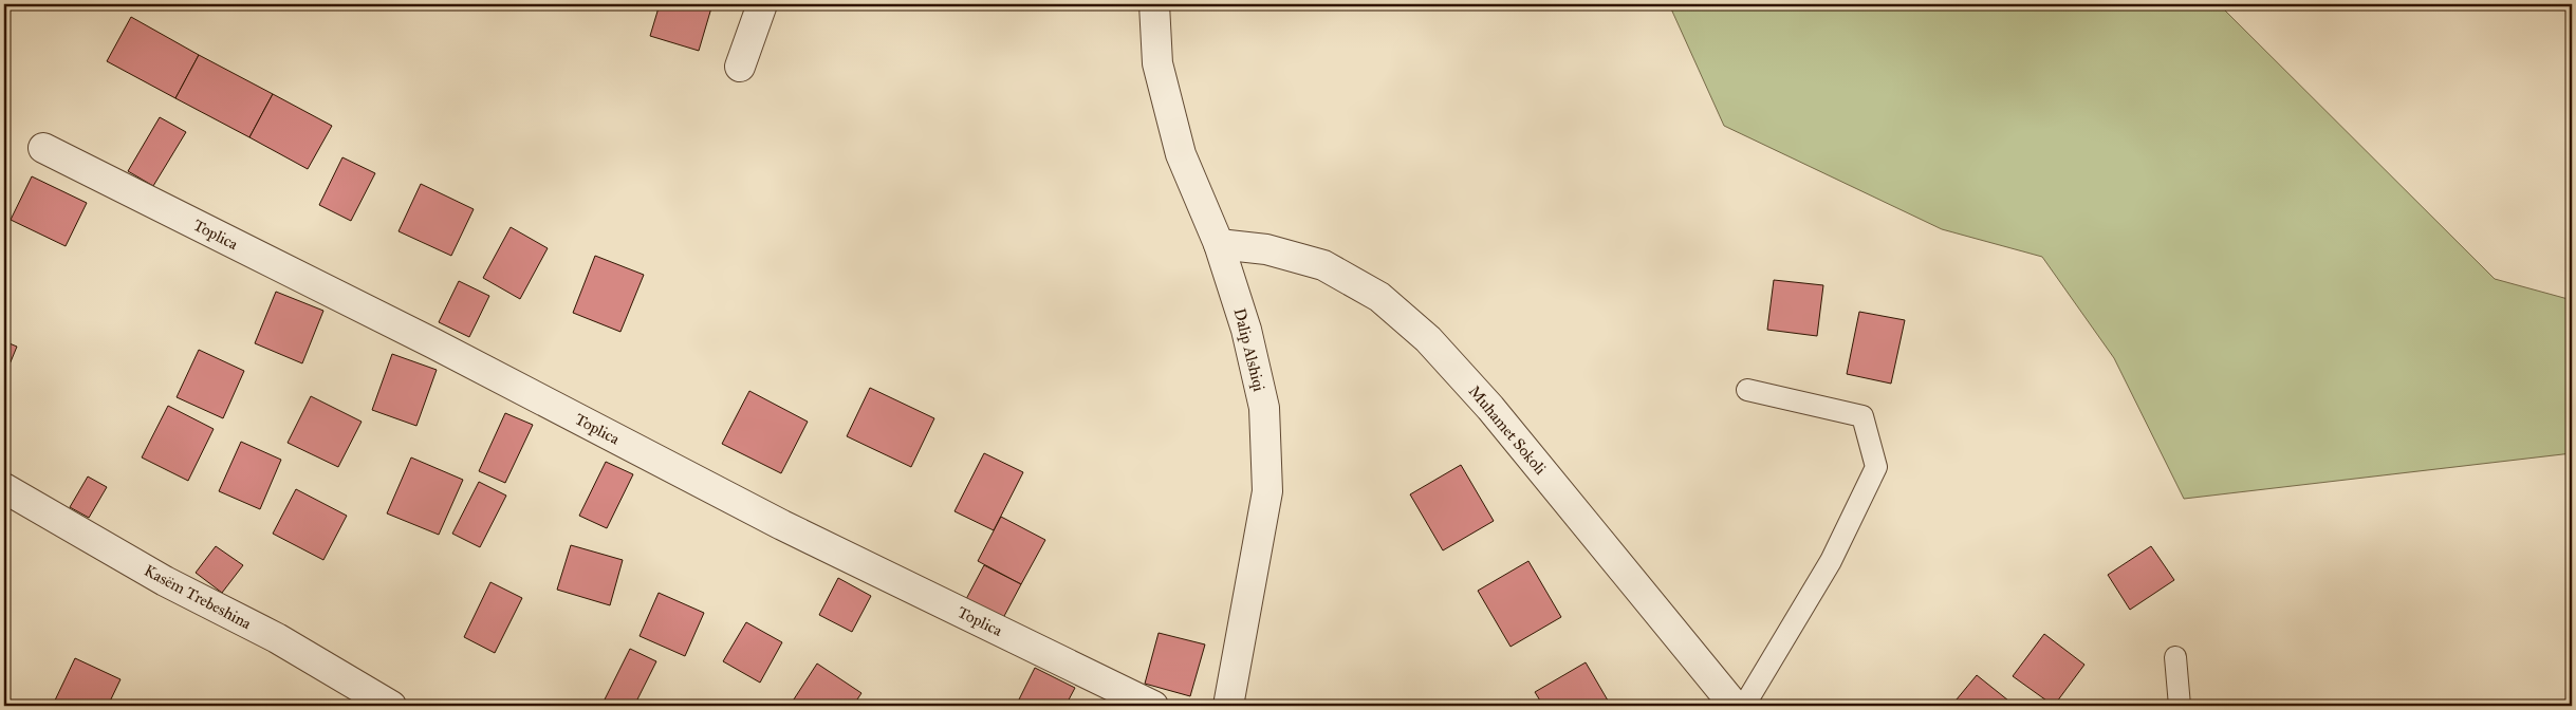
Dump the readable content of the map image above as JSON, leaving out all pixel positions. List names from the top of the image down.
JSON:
{
  "streets": {
    "street": [
      "Toplica",
      "Dalip Alshiqi",
      "Muhamet Sokoli",
      "Kasëm Trebeshina"
    ]
  },
  "crossings": [
    ["Dalip Alshiqi", "Muhamet Sokoli"]
  ]
}
